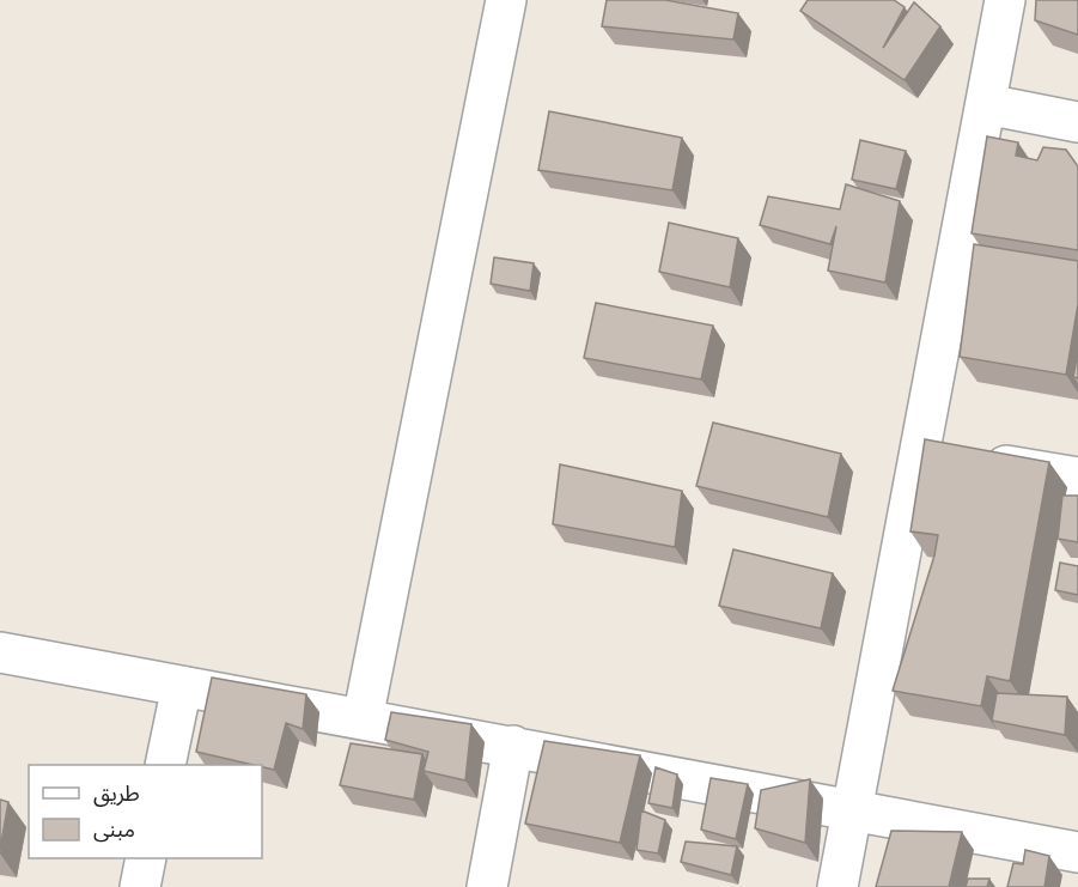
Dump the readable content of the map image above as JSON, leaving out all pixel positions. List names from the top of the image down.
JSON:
{
  "legend": ["طريق", "مبنى"]
}
